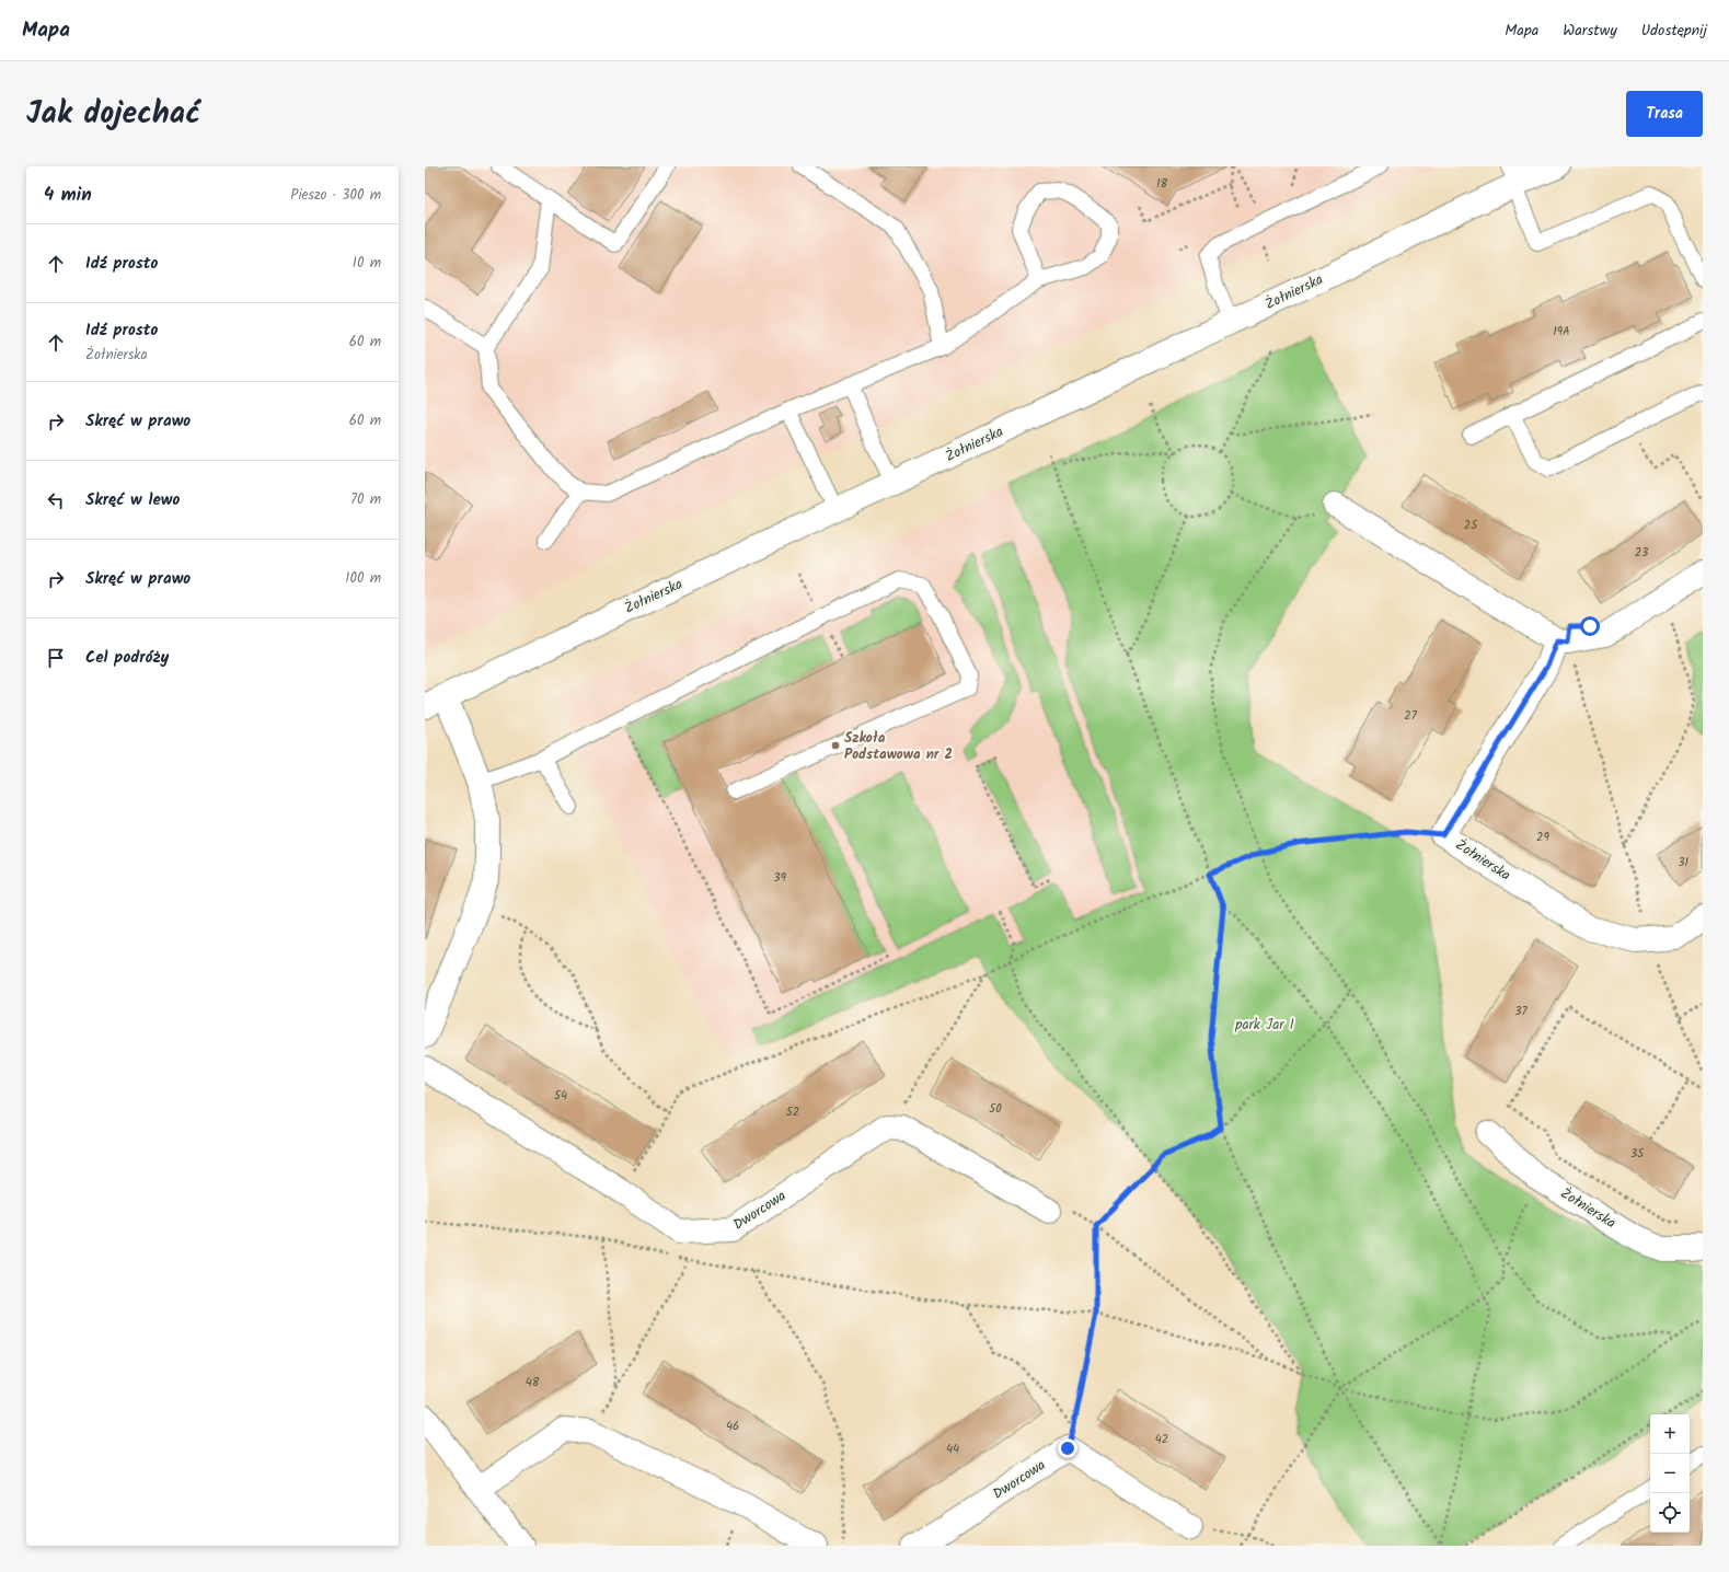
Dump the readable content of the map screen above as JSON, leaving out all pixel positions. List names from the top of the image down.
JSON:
{
  "streets": {
    "street": ["Żołnierska", "Dworcowa"]
  },
  "parks": ["park Jar I"],
  "places": ["Szkoła Podstawowa nr 2"],
  "house_numbers": [
    "18",
    "19A",
    "25",
    "23",
    "27",
    "29",
    "31",
    "39",
    "37",
    "54",
    "50",
    "52",
    "35",
    "48",
    "46",
    "42",
    "44"
  ],
  "page": {
    "header": "Mapa",
    "nav": ["Mapa", "Warstwy", "Udostępnij"],
    "title": "Jak dojechać",
    "buttons": "Trasa",
    "heading": ["4 min", "Pieszo · 300 m"],
    "list": [
      ["Idź prosto", "10 m"],
      ["Idź prosto", "Żołnierska", "60 m"],
      ["Skręć w prawo", "60 m"],
      ["Skręć w lewo", "70 m"],
      ["Skręć w prawo", "100 m"],
      "Cel podróży"
    ],
    "map_buttons": ["+", "−"]
  }
}
